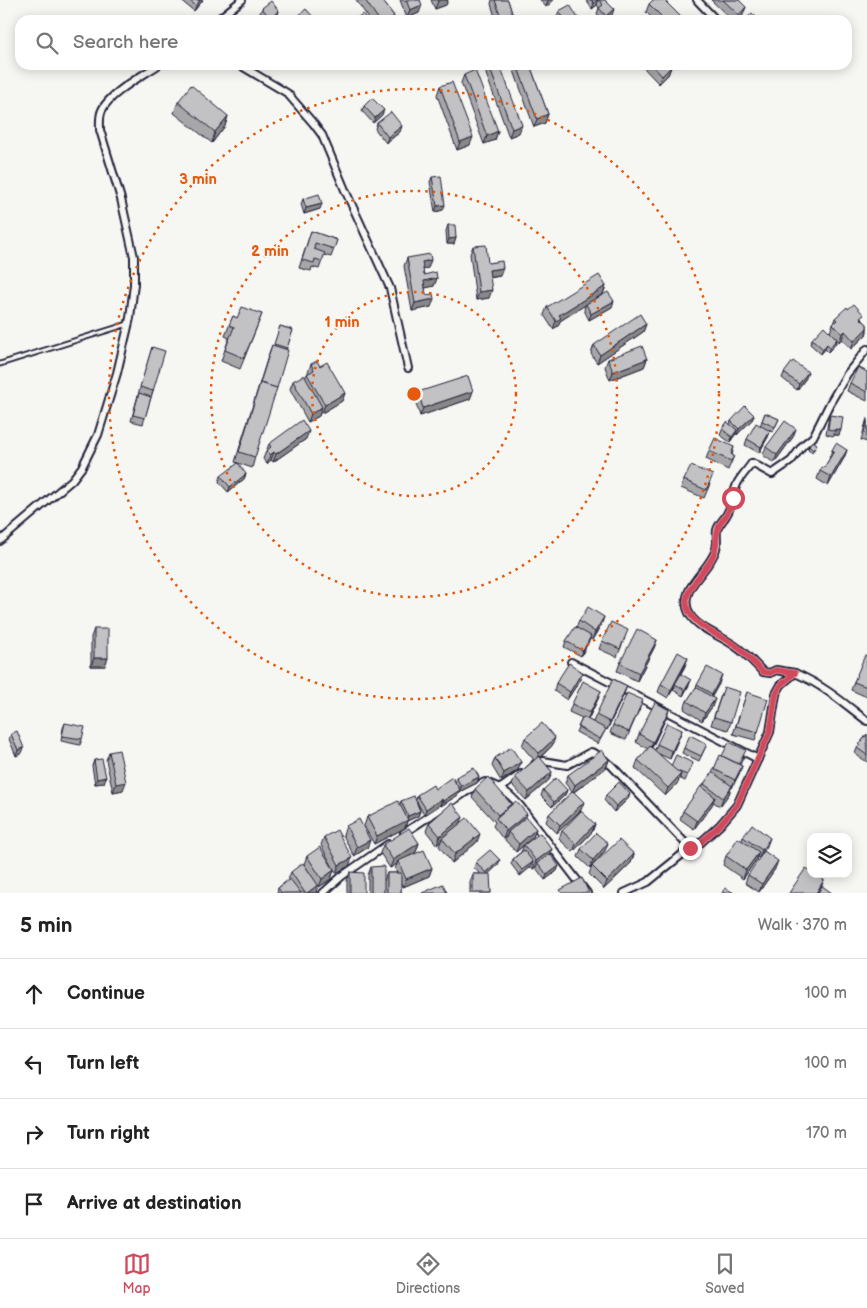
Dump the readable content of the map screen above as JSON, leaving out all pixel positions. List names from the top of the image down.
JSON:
{
  "page": {
    "search": "Search here",
    "heading": ["5 min", "Walk · 370 m"],
    "list": [
      ["Continue", "100 m"],
      ["Turn left", "100 m"],
      ["Turn right", "170 m"],
      "Arrive at destination"
    ],
    "nav": ["Map", "Directions", "Saved"]
  },
  "rings": ["3 min", "2 min", "1 min"]
}
